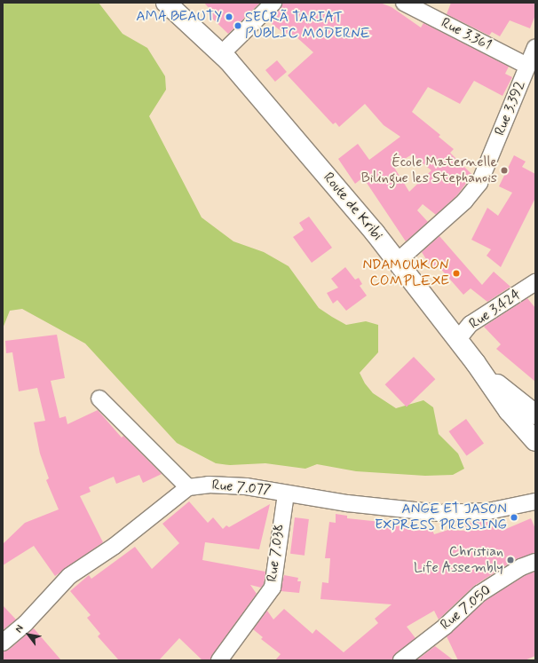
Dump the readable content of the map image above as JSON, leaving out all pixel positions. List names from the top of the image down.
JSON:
{
  "streets": {
    "main road": ["Route de Kribi"],
    "street": [
      "Rue 3.361",
      "Rue 3.392",
      "Rue 3.424",
      "Rue 7.077",
      "Rue 7.038",
      "Rue 7.050"
    ]
  },
  "crossings": [
    ["Rue 3.361", "Rue 3.392"],
    ["Rue 3.392", "Route de Kribi"],
    ["Route de Kribi", "Rue 3.424"],
    ["Rue 7.077", "Rue 7.038"]
  ],
  "places": [
    "AMA BEAUTY",
    "SECRÃ TARIAT PUBLIC MODERNE",
    "École Maternelle Bilingue les Stephanois",
    "NDAMOUKON COMPLEXE",
    "ANGE ET JASON EXPRESS PRESSING",
    "Christian Life Assembly"
  ],
  "north": "top left"
}
